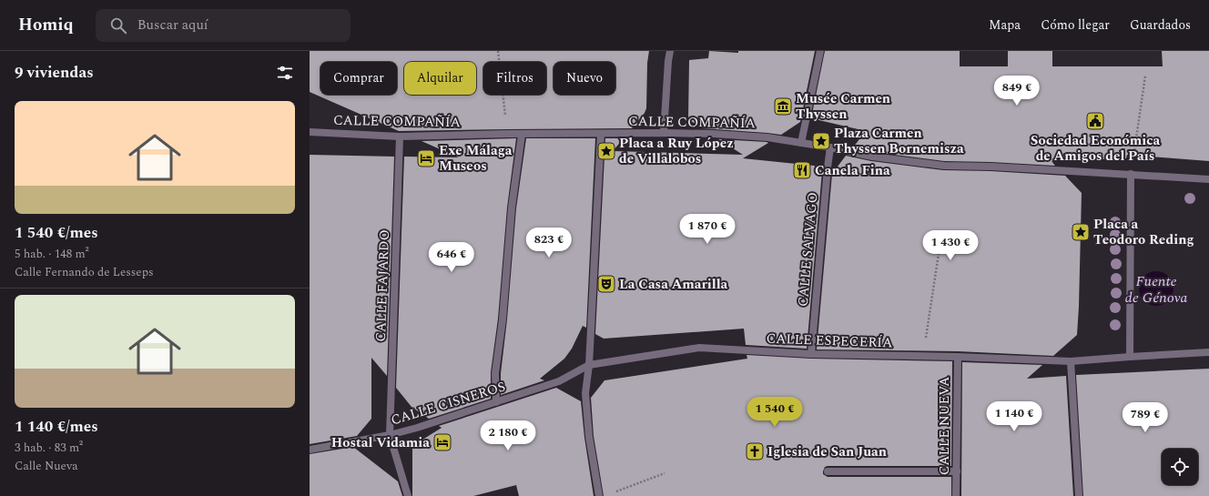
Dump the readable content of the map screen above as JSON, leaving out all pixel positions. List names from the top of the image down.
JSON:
{
  "streets": {
    "street": [
      "CALLE COMPAÑÍA",
      "CALLE SALVAGO",
      "CALLE FAJARDO",
      "CALLE ESPECERÍA",
      "CALLE CISNEROS",
      "CALLE NUEVA"
    ]
  },
  "crossings": [
    ["CALLE COMPAÑÍA", "CALLE SALVAGO"],
    ["CALLE COMPAÑÍA", "CALLE FAJARDO"],
    ["CALLE SALVAGO", "CALLE ESPECERÍA"],
    ["CALLE FAJARDO", "CALLE CISNEROS"],
    ["CALLE ESPECERÍA", "CALLE CISNEROS"],
    ["CALLE ESPECERÍA", "CALLE NUEVA"]
  ],
  "water": ["Fuente de Génova"],
  "places": {
    "museum": ["Musée Carmen Thyssen"],
    "public building": ["Sociedad Económica de Amigos del País"],
    "place": ["Plaza Carmen Thyssen Bornemisza", "Placa a Ruy López de Villalobos", "Placa a Teodoro Reding"],
    "hotel": ["Exe Málaga Museos", "Hostal Vidamia"],
    "restaurant": ["Canela Fina"],
    "theatre": ["La Casa Amarilla"],
    "church": ["Iglesia de San Juan"]
  },
  "page": {
    "header": "Homiq",
    "search": "Buscar aquí",
    "nav": ["Mapa", "Cómo llegar", "Guardados"],
    "heading": "9 viviendas",
    "chip": [
      "Comprar",
      "Alquilar",
      "Filtros",
      "Nuevo"
    ],
    "price": [
      "849 €",
      "1 870 €",
      "823 €",
      "1 430 €",
      "646 €",
      "1 540 €",
      "1 140 €",
      "789 €",
      "2 180 €"
    ],
    "list": [
      {
        "name": "1 540 €/mes",
        "note": "5 hab. · 148 m² · Calle Fernando de Lesseps"
      },
      {
        "name": "1 140 €/mes",
        "note": "3 hab. · 83 m² · Calle Nueva"
      }
    ]
  }
}
